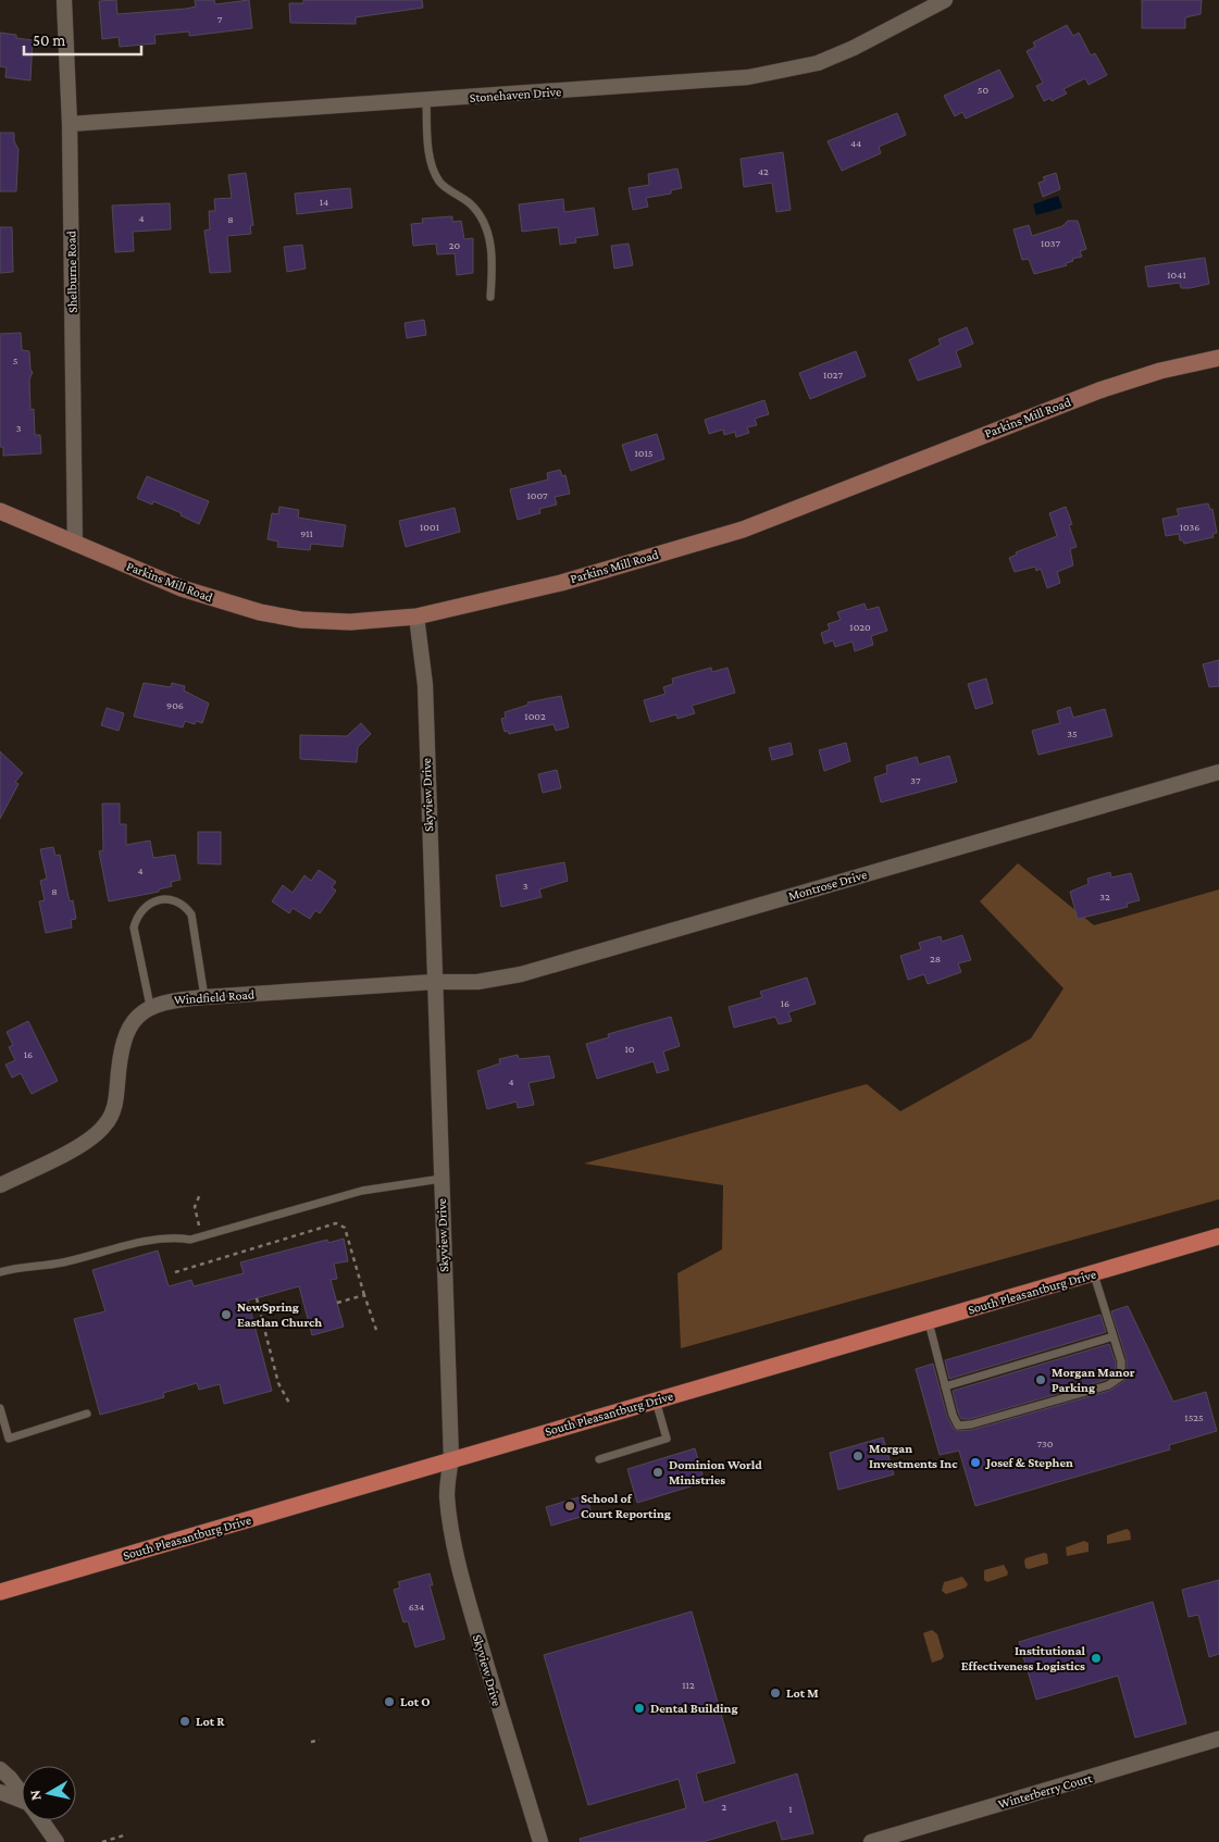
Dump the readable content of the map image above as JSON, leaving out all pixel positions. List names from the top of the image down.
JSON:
{
  "streets": {
    "main road": ["South Pleasantburg Drive"],
    "street": [
      "Stonehaven Drive",
      "Shelburne Road",
      "Parkins Mill Road",
      "Skyview Drive",
      "Montrose Drive",
      "Windfield Road",
      "Winterberry Court"
    ]
  },
  "crossings": [
    ["Stonehaven Drive", "Shelburne Road"],
    ["Shelburne Road", "Parkins Mill Road"],
    ["Parkins Mill Road", "Skyview Drive"],
    ["Skyview Drive", "Montrose Drive"],
    ["Skyview Drive", "Windfield Road"],
    ["Skyview Drive", "South Pleasantburg Drive"],
    ["Montrose Drive", "Windfield Road"]
  ],
  "places": [
    "NewSpring Eastlan Church",
    "Morgan Manor Parking",
    "Morgan Investments Inc",
    "Josef & Stephen",
    "Dominion World Ministries",
    "School of Court Reporting",
    "Institutional Effectiveness Logistics",
    "Lot M",
    "Lot O",
    "Dental Building",
    "Lot R"
  ],
  "house_numbers": [
    "7",
    "50",
    "44",
    "42",
    "14",
    "4",
    "8",
    "1037",
    "20",
    "1041",
    "5",
    "1027",
    "3",
    "1015",
    "1007",
    "1001",
    "1036",
    "911",
    "1020",
    "906",
    "1002",
    "35",
    "37",
    "4",
    "3",
    "8",
    "32",
    "28",
    "16",
    "10",
    "16",
    "4",
    "1525",
    "730",
    "634",
    "112",
    "2",
    "1"
  ],
  "scale_bar": "50 m",
  "north": "left"
}
